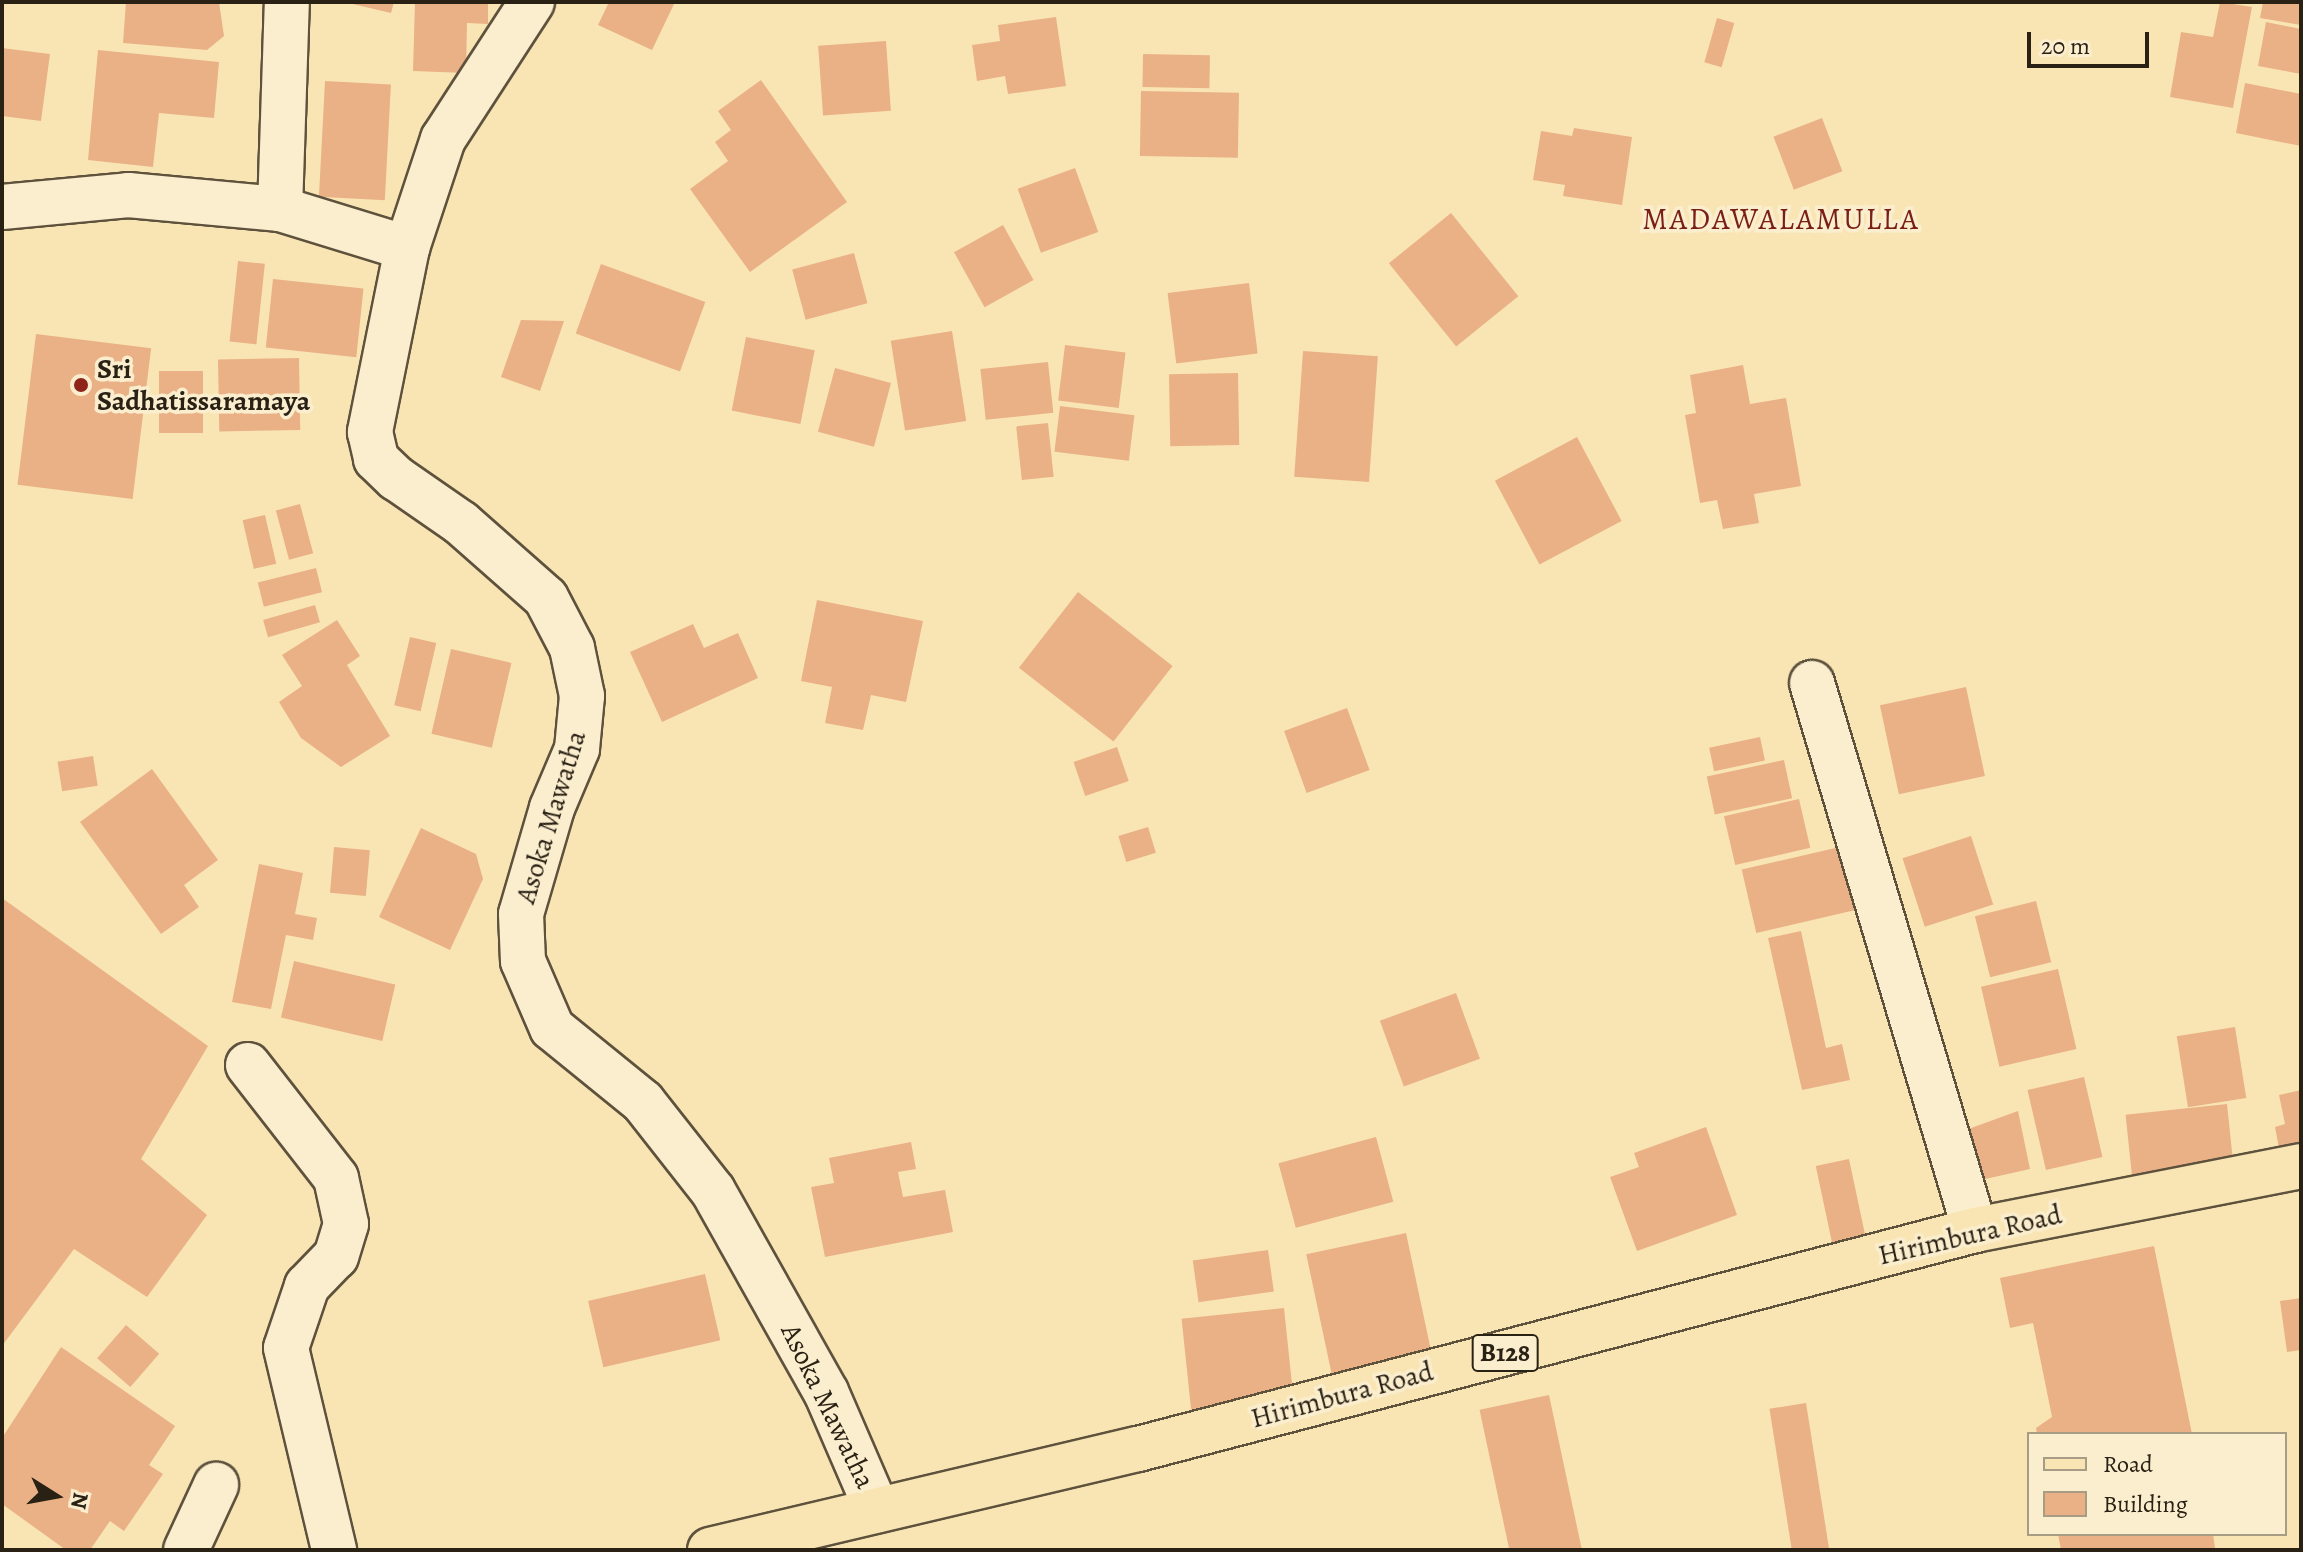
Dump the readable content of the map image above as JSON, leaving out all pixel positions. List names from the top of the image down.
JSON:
{
  "streets": {
    "main road": ["Hirimbura Road", "B128"],
    "street": ["Asoka Mawatha"]
  },
  "crossings": [
    ["Asoka Mawatha", "Hirimbura Road"]
  ],
  "districts": ["MADAWALAMULLA"],
  "places": ["Sri Sadhatissaramaya"],
  "legend": ["Road", "Building"],
  "scale_bar": "20 m",
  "north": "right"
}
